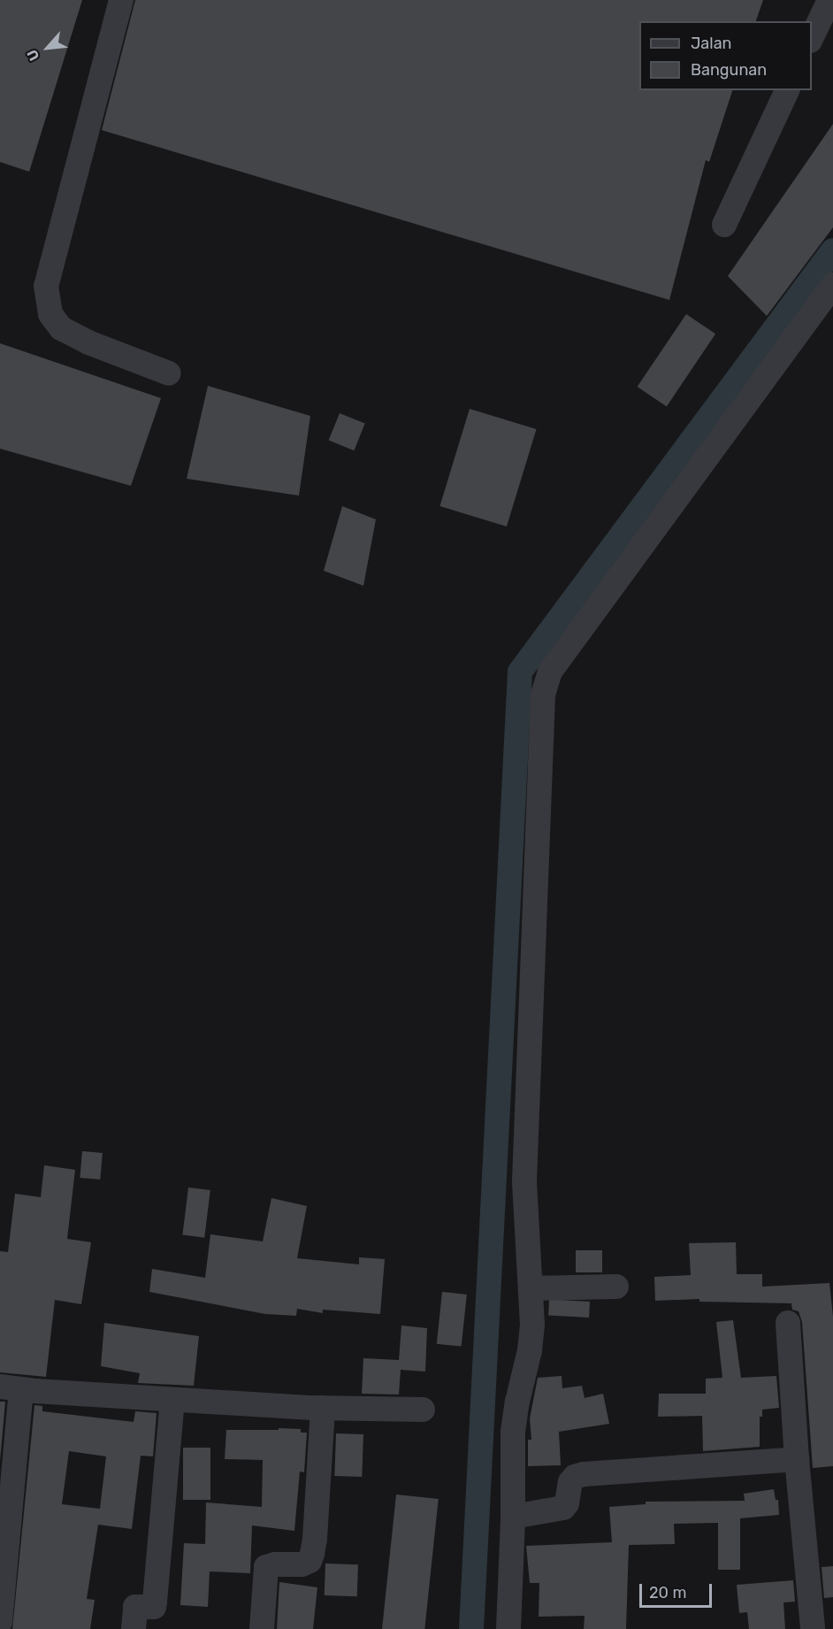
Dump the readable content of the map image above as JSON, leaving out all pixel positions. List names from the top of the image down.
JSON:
{
  "legend": ["Jalan", "Bangunan"],
  "scale_bar": "20 m",
  "north": "bottom left"
}
